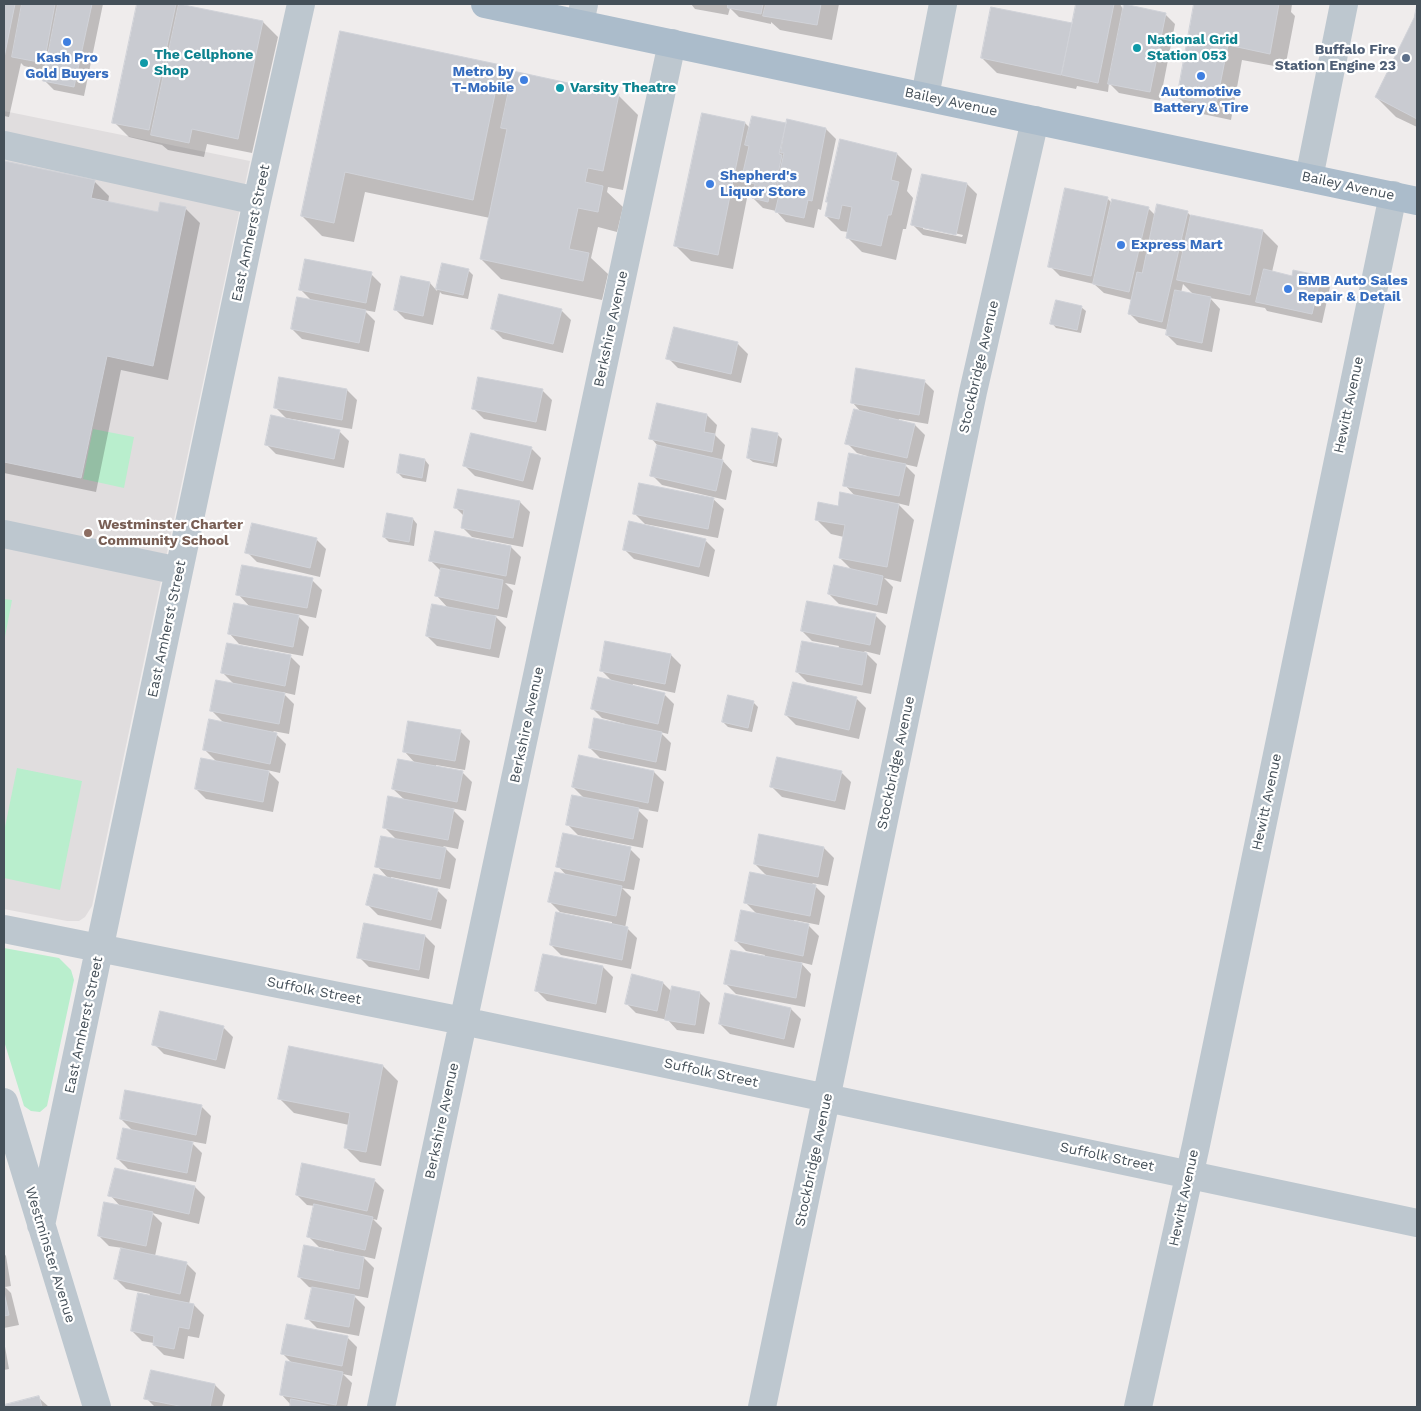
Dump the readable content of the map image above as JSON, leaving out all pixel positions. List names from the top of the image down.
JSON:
{
  "streets": {
    "main road": ["Bailey Avenue"],
    "street": [
      "East Amherst Street",
      "Berkshire Avenue",
      "Stockbridge Avenue",
      "Hewitt Avenue",
      "Suffolk Street",
      "Westminster Avenue"
    ]
  },
  "crossings": [
    ["Bailey Avenue", "Berkshire Avenue"],
    ["Bailey Avenue", "Stockbridge Avenue"],
    ["Bailey Avenue", "Hewitt Avenue"],
    ["East Amherst Street", "Suffolk Street"],
    ["East Amherst Street", "Westminster Avenue"],
    ["Berkshire Avenue", "Suffolk Street"],
    ["Stockbridge Avenue", "Suffolk Street"],
    ["Hewitt Avenue", "Suffolk Street"]
  ],
  "places": [
    "Kash Pro Gold Buyers",
    "National Grid Station 053",
    "Buffalo Fire Station Engine 23",
    "The Cellphone Shop",
    "Automotive Battery & Tire",
    "Metro by T-Mobile",
    "Varsity Theatre",
    "Shepherd's Liquor Store",
    "Express Mart",
    "BMB Auto Sales Repair & Detail",
    "Westminster Charter Community School"
  ]
}
